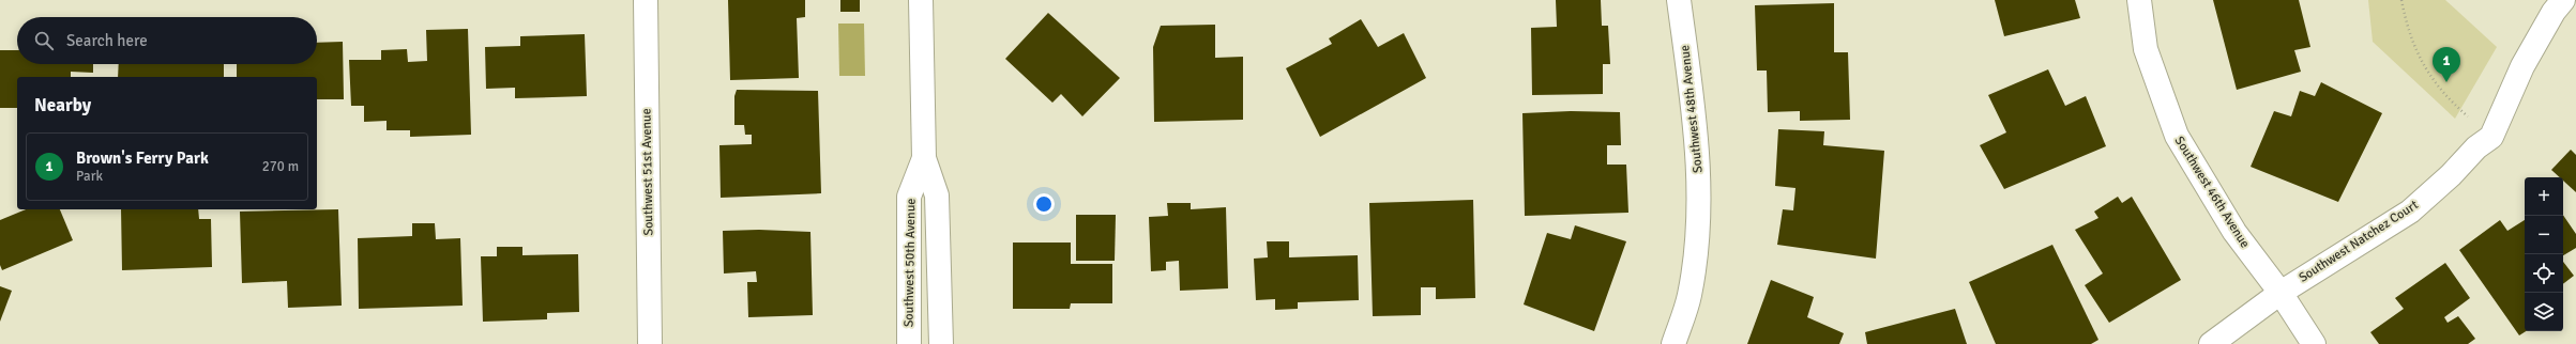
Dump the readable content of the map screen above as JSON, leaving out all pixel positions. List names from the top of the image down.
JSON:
{
  "streets": {
    "street": [
      "Southwest 48th Avenue",
      "Southwest 51st Avenue",
      "Southwest 46th Avenue",
      "Southwest Natchez Court",
      "Southwest 50th Avenue"
    ]
  },
  "crossings": [
    ["Southwest 46th Avenue", "Southwest Natchez Court"]
  ],
  "page": {
    "search": "Search here",
    "pins": "1",
    "heading": "Nearby",
    "list": [
      {
        "mark": "1",
        "name": "Brown's Ferry Park",
        "note": "Park",
        "value": "270 m"
      }
    ],
    "map_buttons": ["+", "−"]
  }
}
